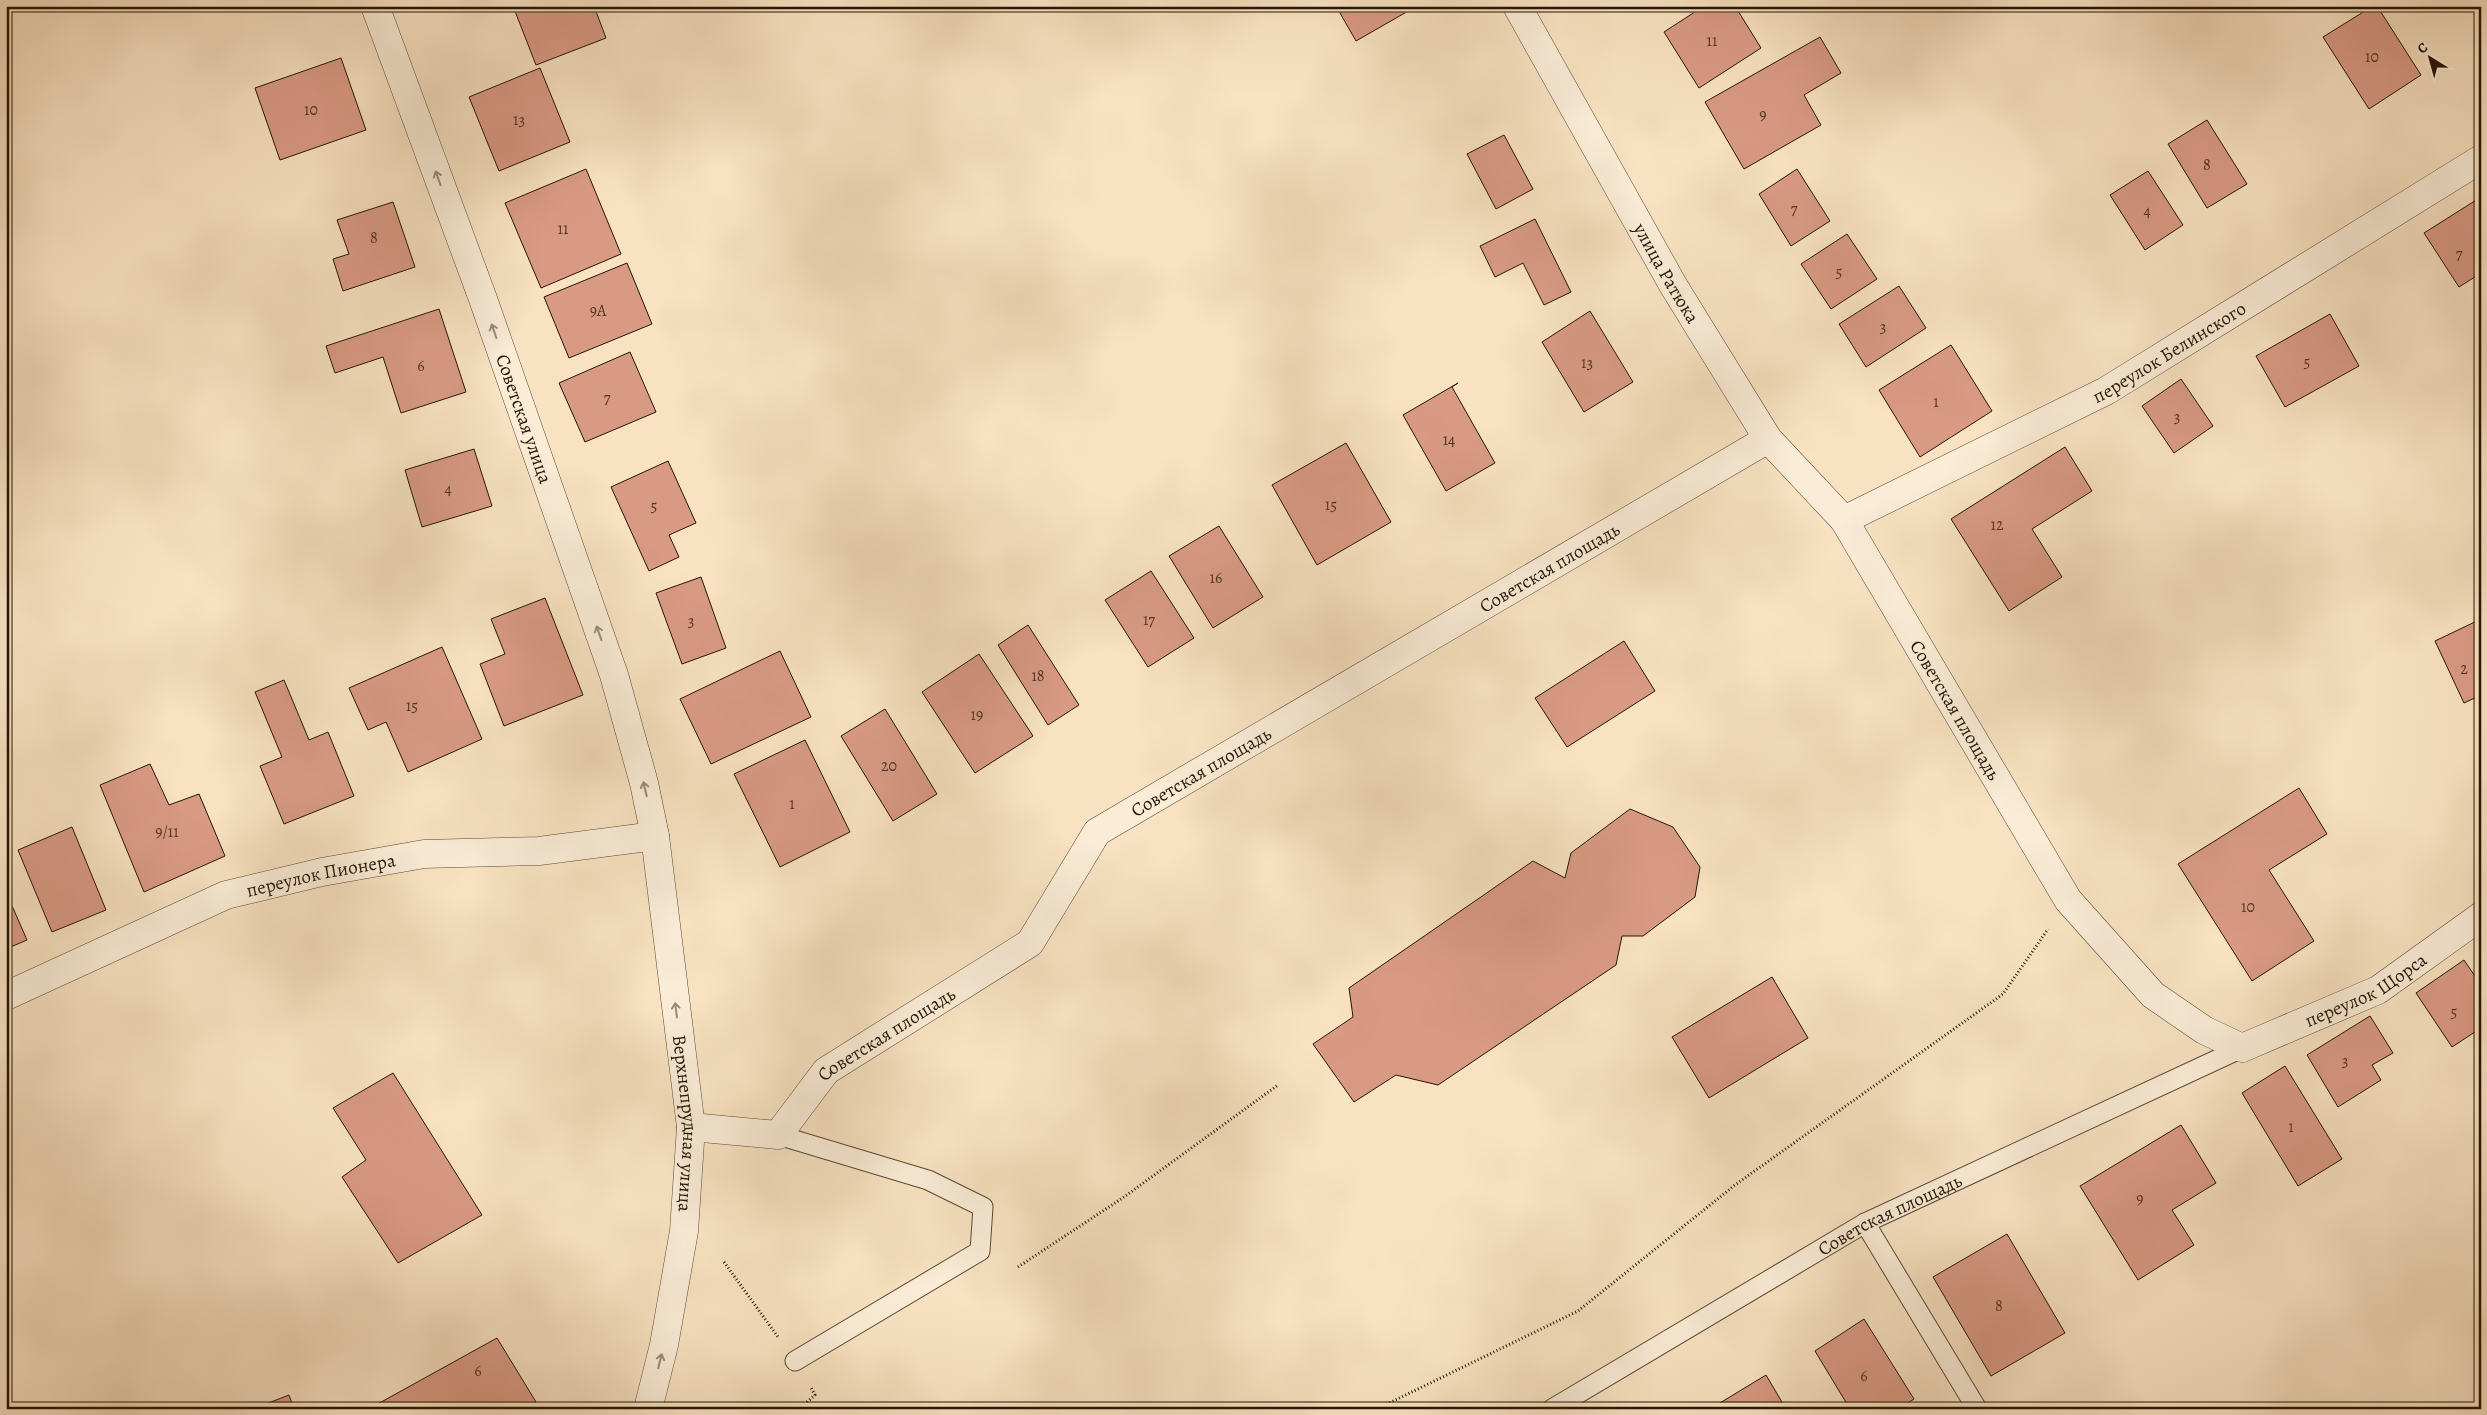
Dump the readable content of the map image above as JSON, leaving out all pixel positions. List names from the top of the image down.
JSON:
{
  "streets": {
    "street": [
      "улица Ратюка",
      "переулок Белинского",
      "Советская улица",
      "Советская площадь",
      "переулок Пионера",
      "переулок Щорса",
      "Верхнепрудная улица"
    ]
  },
  "crossings": [
    ["улица Ратюка", "переулок Белинского"],
    ["улица Ратюка", "Советская площадь"],
    ["переулок Белинского", "Советская площадь"],
    ["Советская улица", "переулок Пионера"],
    ["Советская улица", "Верхнепрудная улица"],
    ["Советская площадь", "переулок Щорса"],
    ["переулок Пионера", "Верхнепрудная улица"]
  ],
  "one_way": ["Советская улица", "Верхнепрудная улица"],
  "house_numbers": [
    "11",
    "10",
    "10",
    "9",
    "13",
    "8",
    "7",
    "4",
    "11",
    "8",
    "7",
    "5",
    "9А",
    "3",
    "5",
    "13",
    "6",
    "7",
    "1",
    "3",
    "14",
    "4",
    "15",
    "5",
    "12",
    "16",
    "17",
    "3",
    "2",
    "18",
    "15",
    "19",
    "20",
    "1",
    "9/11",
    "10",
    "5",
    "3",
    "1",
    "9",
    "8",
    "6",
    "6"
  ],
  "north": "top left"
}
